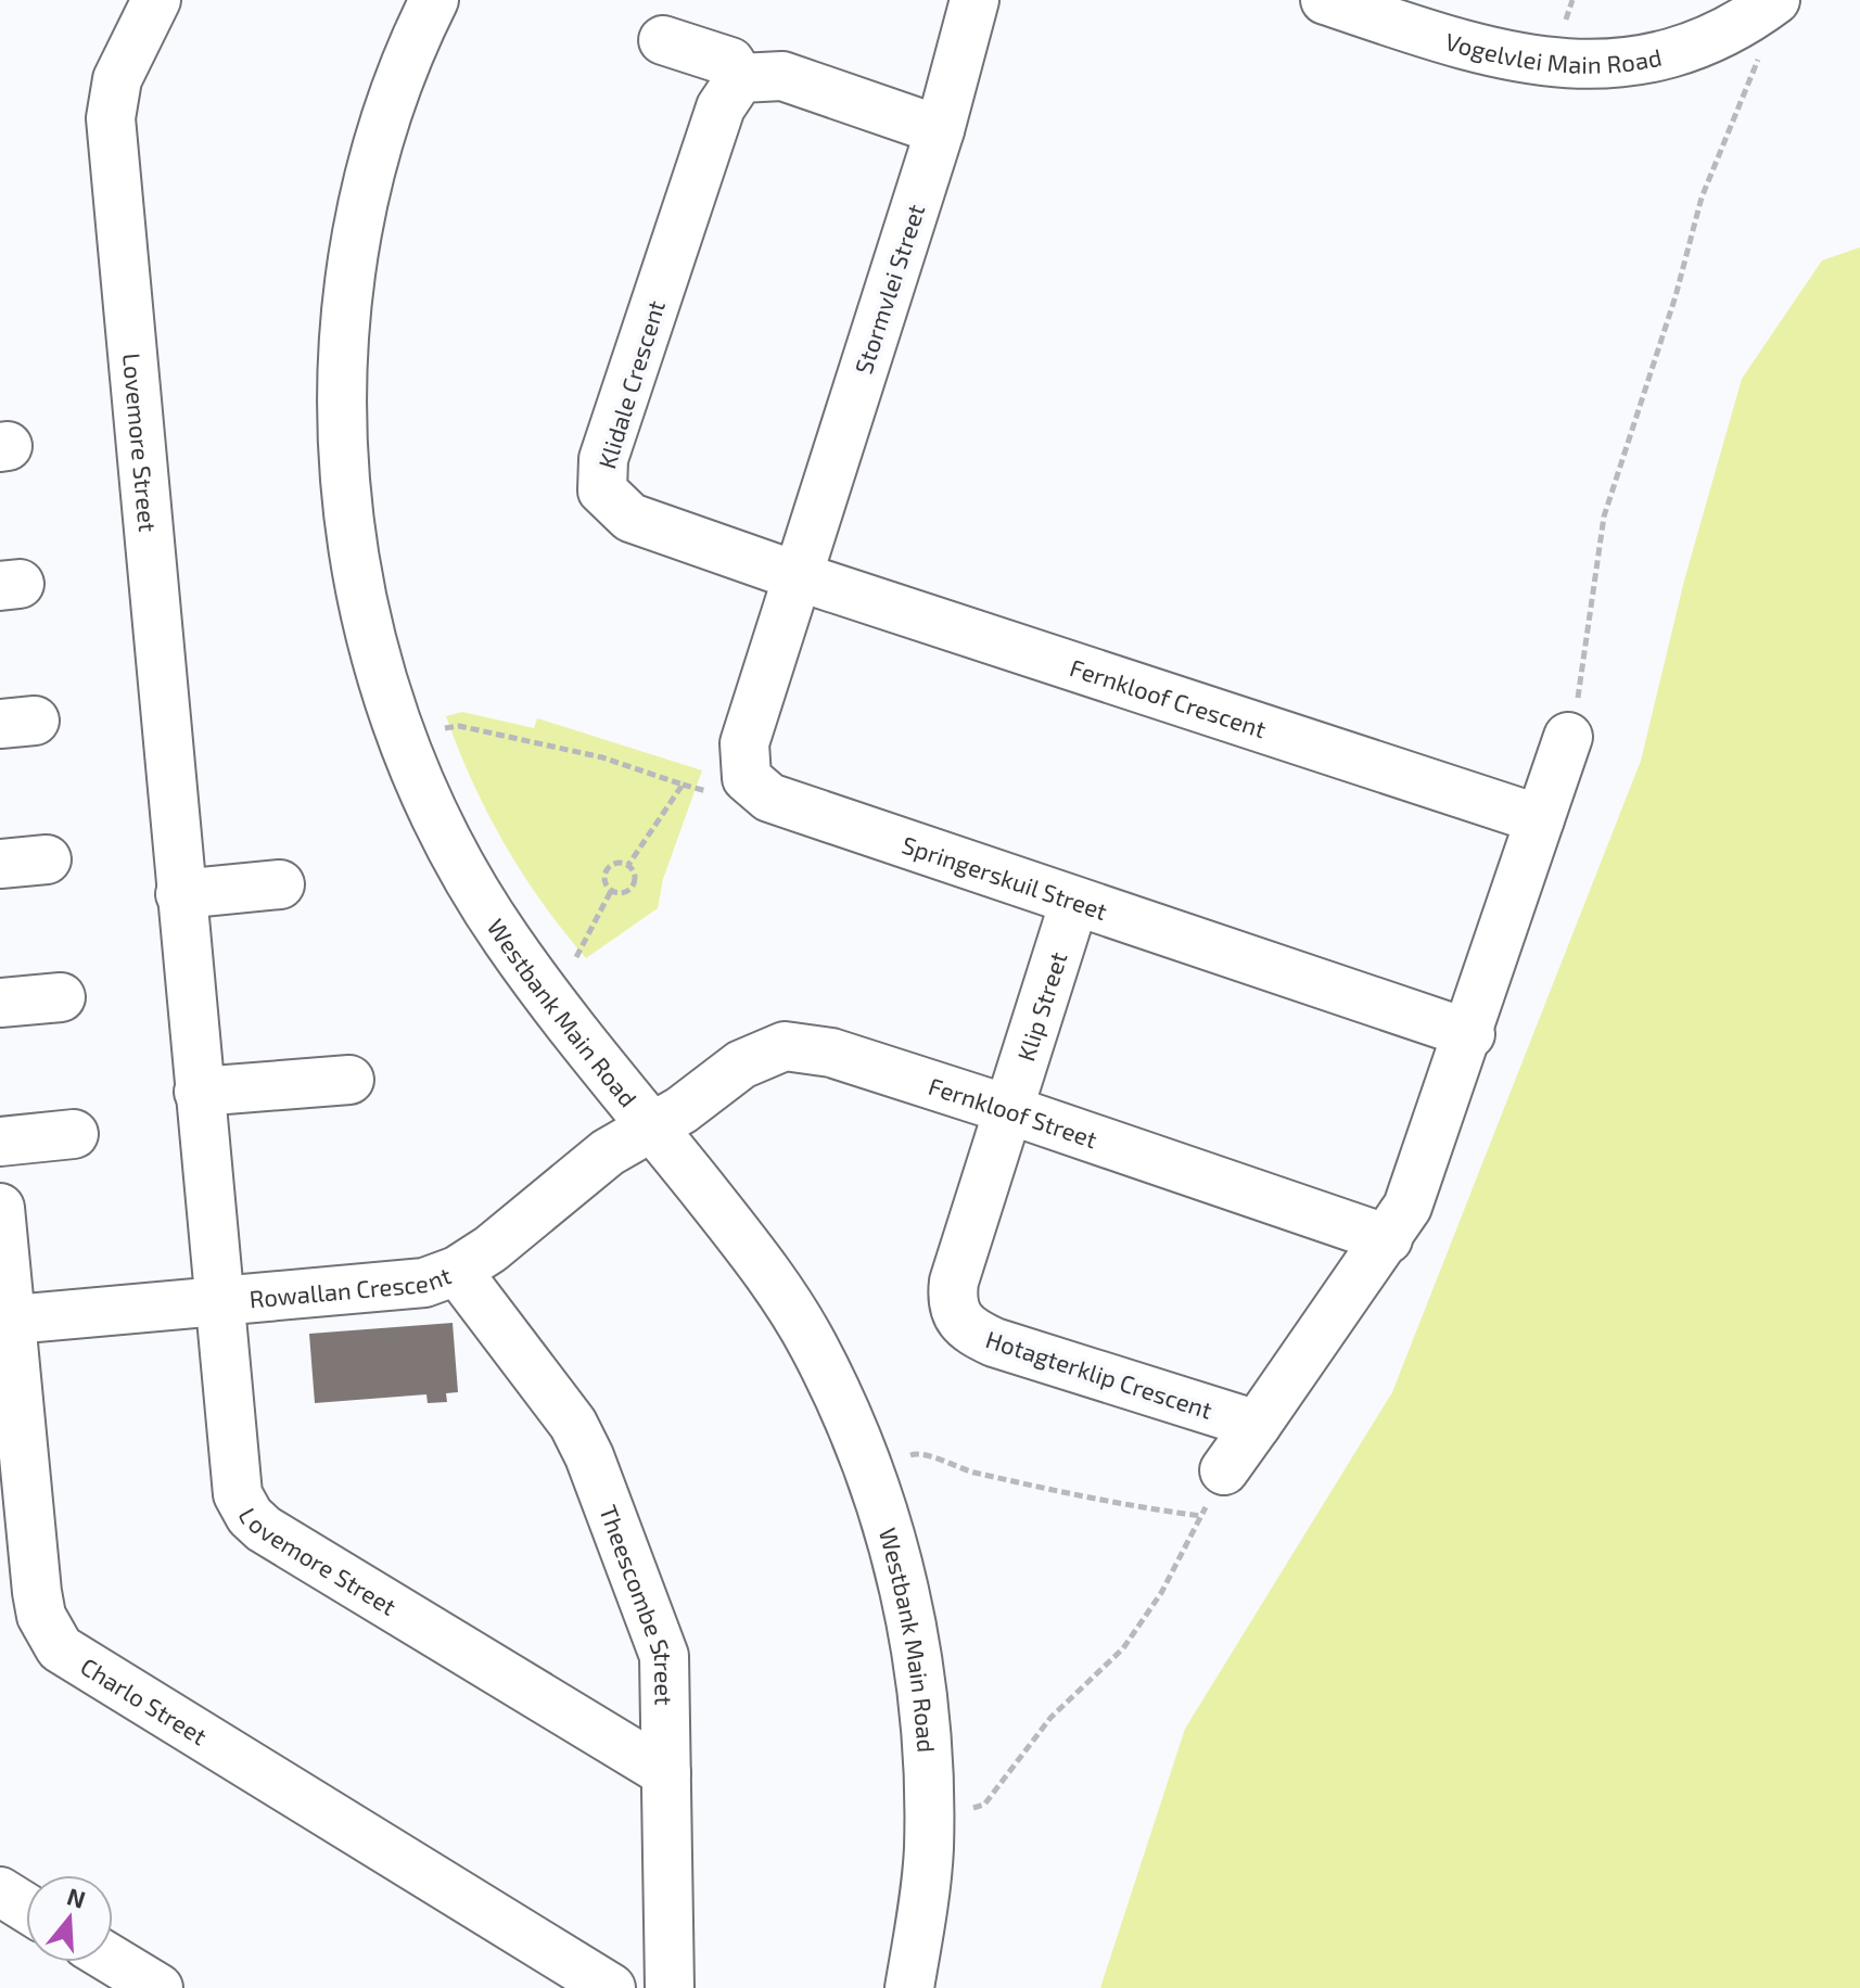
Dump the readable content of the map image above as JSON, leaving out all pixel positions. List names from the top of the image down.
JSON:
{
  "streets": {
    "street": [
      "Vogelvlei Main Road",
      "Stormvlei Street",
      "Klidale Crescent",
      "Lovemore Street",
      "Fernkloof Crescent",
      "Springerskuil Street",
      "Klip Street",
      "Westbank Main Road",
      "Fernkloof Street",
      "Rowallan Crescent",
      "Hotagterklip Crescent",
      "Theescombe Street",
      "Charlo Street"
    ]
  },
  "crossings": [
    ["Stormvlei Street", "Klidale Crescent"],
    ["Stormvlei Street", "Fernkloof Crescent"],
    ["Stormvlei Street", "Springerskuil Street"],
    ["Klidale Crescent", "Fernkloof Crescent"],
    ["Klidale Crescent", "Springerskuil Street"],
    ["Lovemore Street", "Rowallan Crescent"],
    ["Lovemore Street", "Theescombe Street"],
    ["Fernkloof Crescent", "Springerskuil Street"],
    ["Springerskuil Street", "Klip Street"],
    ["Klip Street", "Fernkloof Street"],
    ["Klip Street", "Hotagterklip Crescent"],
    ["Westbank Main Road", "Fernkloof Street"],
    ["Westbank Main Road", "Rowallan Crescent"],
    ["Fernkloof Street", "Rowallan Crescent"],
    ["Fernkloof Street", "Hotagterklip Crescent"],
    ["Rowallan Crescent", "Theescombe Street"],
    ["Rowallan Crescent", "Charlo Street"]
  ],
  "north": "top"
}
